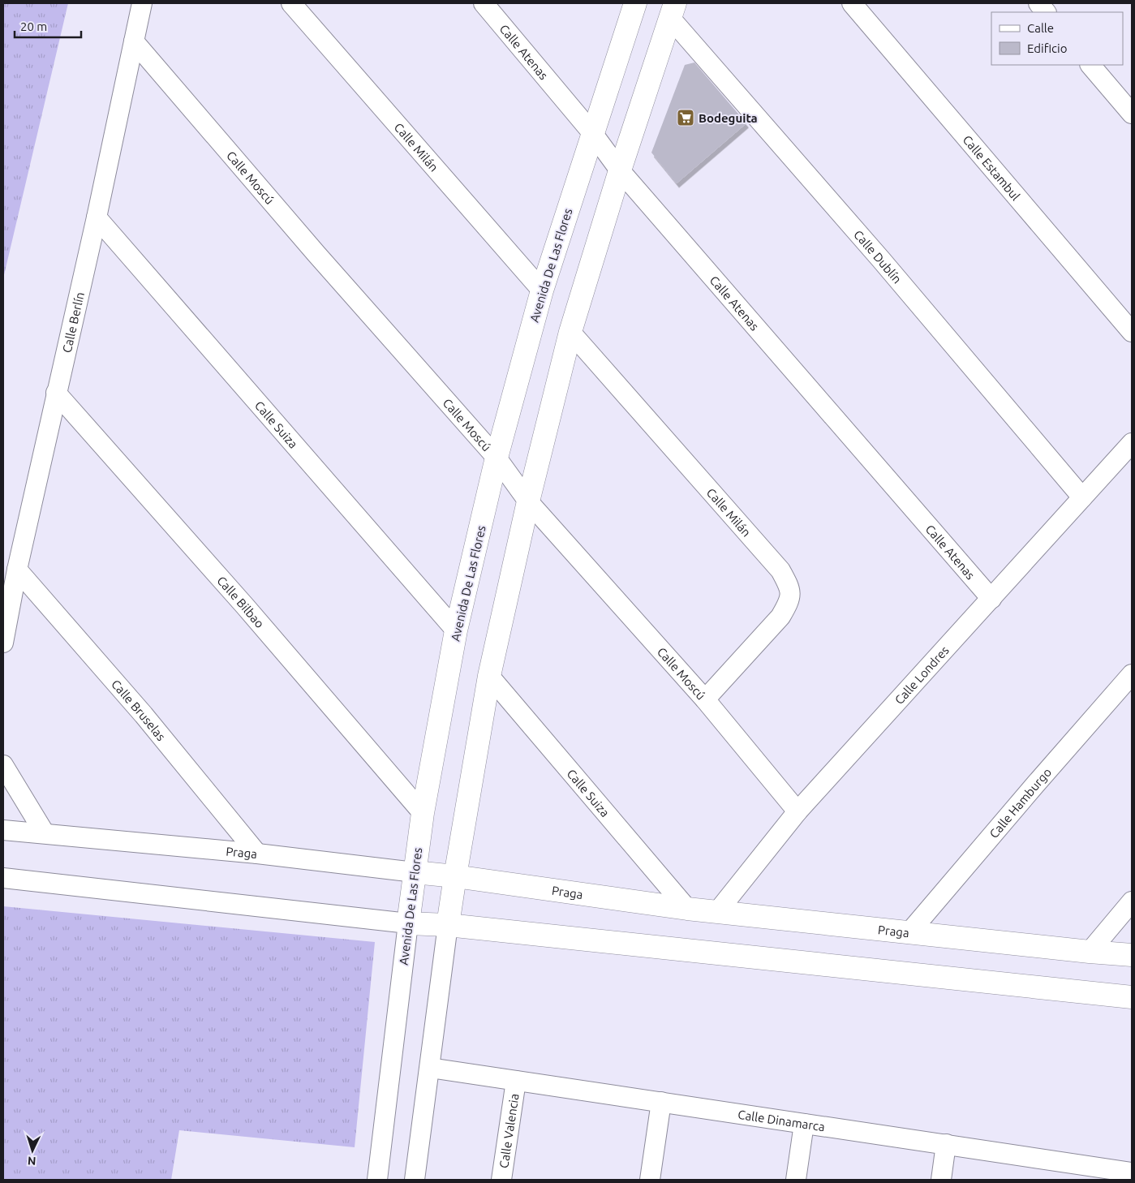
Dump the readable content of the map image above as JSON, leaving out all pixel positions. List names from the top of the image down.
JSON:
{
  "streets": {
    "street": [
      "Calle Atenas",
      "Calle Milán",
      "Calle Estambul",
      "Calle Moscú",
      "Calle Dublín",
      "Avenida De Las Flores",
      "Calle Berlín",
      "Calle Suiza",
      "Calle Bilbao",
      "Calle Londres",
      "Calle Bruselas",
      "Calle Hamburgo",
      "Praga",
      "Calle Dinamarca",
      "Calle Valencia"
    ]
  },
  "crossings": [
    ["Calle Atenas", "Avenida De Las Flores"],
    ["Calle Atenas", "Calle Londres"],
    ["Calle Milán", "Calle Moscú"],
    ["Calle Milán", "Avenida De Las Flores"],
    ["Calle Moscú", "Avenida De Las Flores"],
    ["Calle Moscú", "Calle Berlín"],
    ["Calle Moscú", "Calle Londres"],
    ["Calle Dublín", "Calle Londres"],
    ["Avenida De Las Flores", "Calle Suiza"],
    ["Avenida De Las Flores", "Calle Bilbao"],
    ["Avenida De Las Flores", "Praga"],
    ["Calle Berlín", "Calle Suiza"],
    ["Calle Berlín", "Calle Bilbao"],
    ["Calle Berlín", "Calle Bruselas"],
    ["Calle Suiza", "Praga"],
    ["Calle Londres", "Praga"],
    ["Calle Bruselas", "Praga"],
    ["Calle Hamburgo", "Praga"],
    ["Calle Dinamarca", "Calle Valencia"]
  ],
  "places": {
    "supermarket": ["Bodeguita"]
  },
  "legend": ["Calle", "Edificio"],
  "scale_bar": "20 m",
  "north": "bottom"
}
